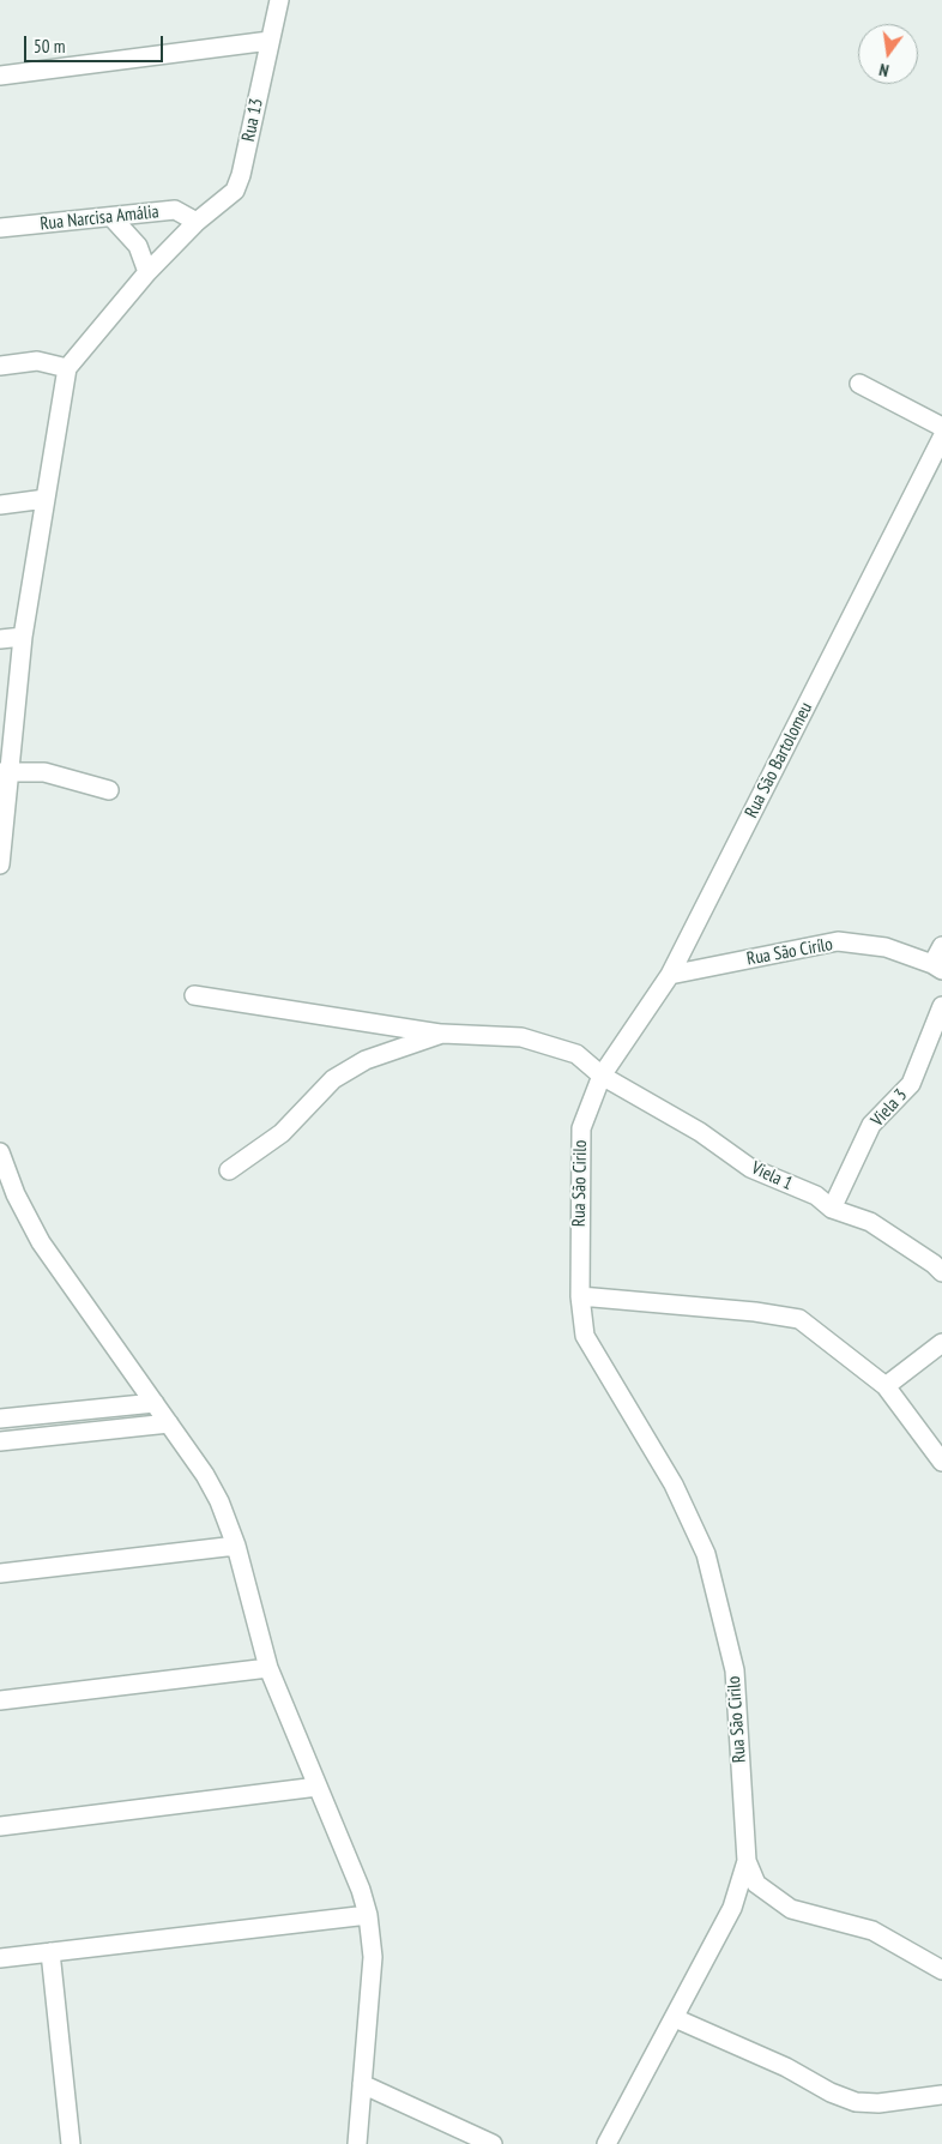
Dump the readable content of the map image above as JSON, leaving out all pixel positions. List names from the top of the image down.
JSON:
{
  "streets": {
    "street": [
      "Rua 13",
      "Rua Narcisa Amália",
      "Rua São Bartolomeu",
      "Rua São Cirílo",
      "Viela 3",
      "Viela 1",
      "Rua São Cirilo"
    ]
  },
  "crossings": [
    ["Rua 13", "Rua Narcisa Amália"],
    ["Rua São Bartolomeu", "Rua São Cirílo"],
    ["Rua São Bartolomeu", "Viela 1"],
    ["Rua São Bartolomeu", "Rua São Cirilo"],
    ["Viela 3", "Viela 1"],
    ["Viela 1", "Rua São Cirilo"]
  ],
  "scale_bar": "50 m",
  "north": "bottom"
}
